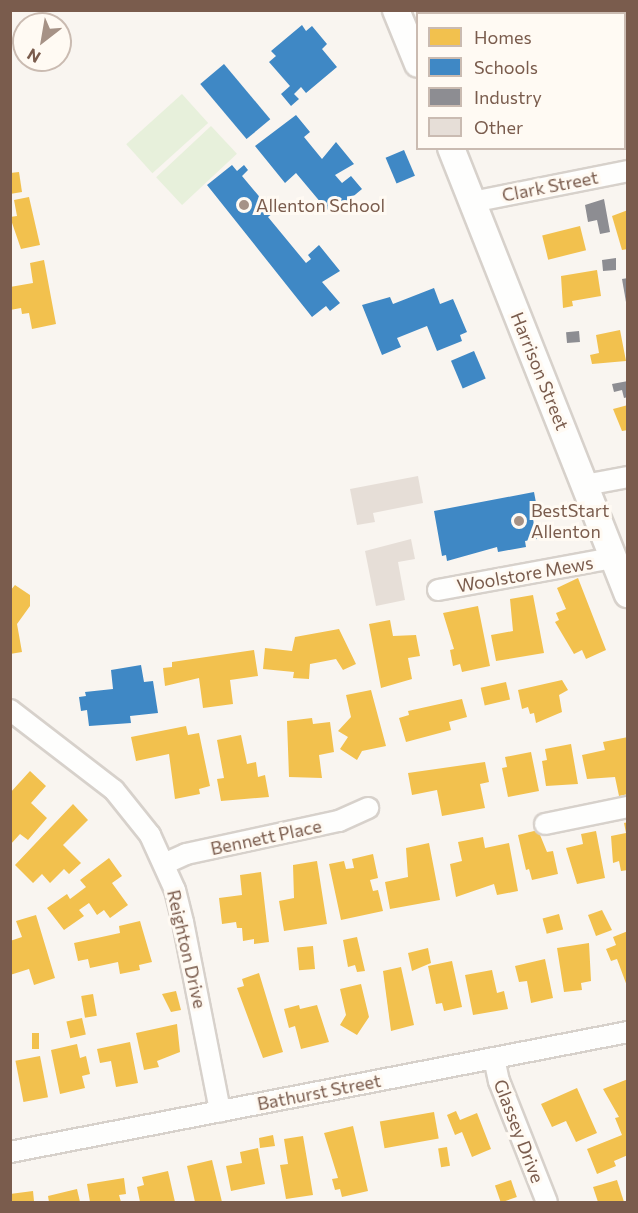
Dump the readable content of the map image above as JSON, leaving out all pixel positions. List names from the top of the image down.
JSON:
{
  "streets": {
    "street": [
      "Clark Street",
      "Harrison Street",
      "Woolstore Mews",
      "Bennett Place",
      "Reighton Drive",
      "Bathurst Street",
      "Glassey Drive"
    ]
  },
  "crossings": [
    ["Clark Street", "Harrison Street"],
    ["Harrison Street", "Woolstore Mews"],
    ["Bennett Place", "Reighton Drive"],
    ["Reighton Drive", "Bathurst Street"],
    ["Bathurst Street", "Glassey Drive"]
  ],
  "places": ["Allenton School", "BestStart Allenton"],
  "legend": [
    "Homes",
    "Schools",
    "Industry",
    "Other"
  ],
  "north": "bottom left"
}
